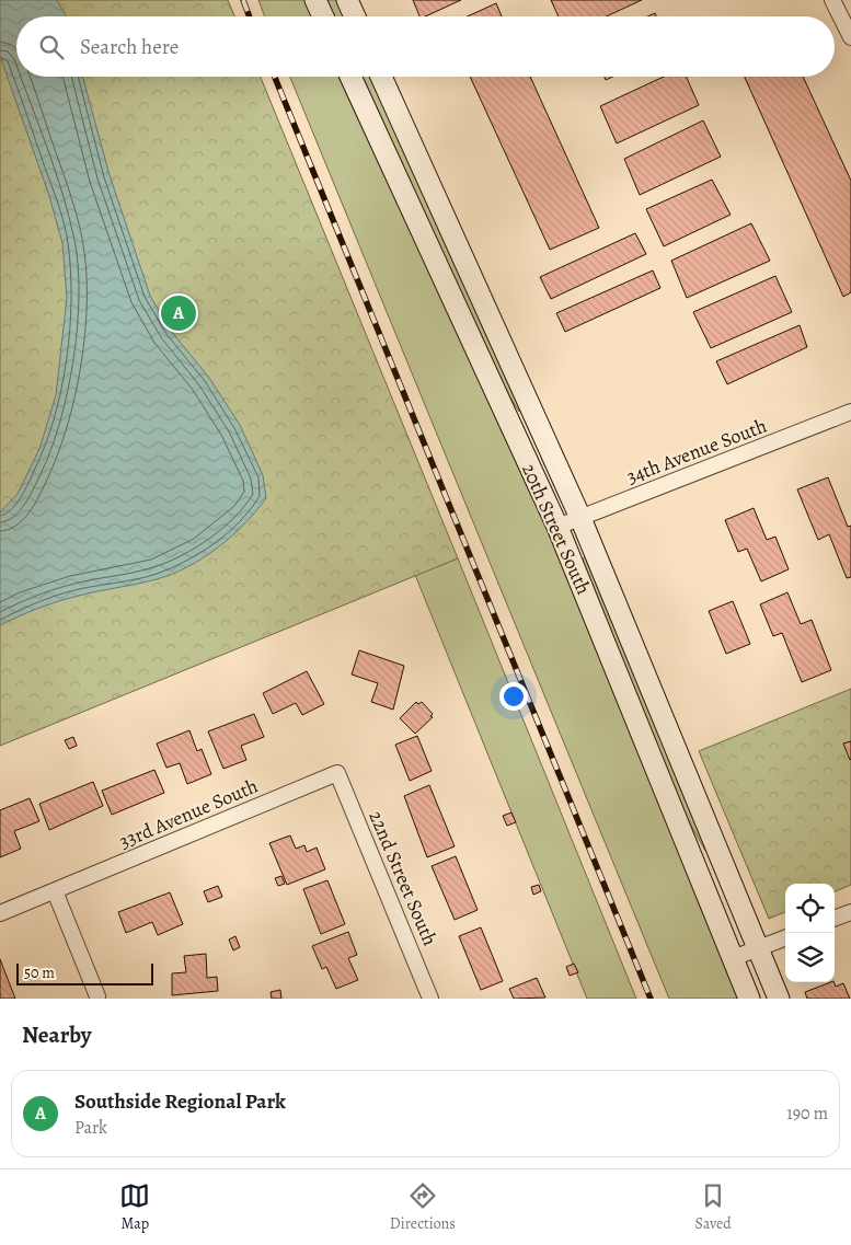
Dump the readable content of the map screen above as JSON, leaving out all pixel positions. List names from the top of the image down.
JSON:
{
  "streets": {
    "street": [
      "34th Avenue South",
      "20th Street South",
      "33rd Avenue South",
      "22nd Street South"
    ]
  },
  "crossings": [
    ["34th Avenue South", "20th Street South"],
    ["33rd Avenue South", "22nd Street South"]
  ],
  "scale_bar": "50 m",
  "page": {
    "search": "Search here",
    "pins": "A",
    "scale": "50 m",
    "heading": "Nearby",
    "list": [
      {
        "mark": "A",
        "name": "Southside Regional Park",
        "note": "Park",
        "value": "190 m"
      }
    ],
    "nav": ["Map", "Directions", "Saved"]
  }
}
